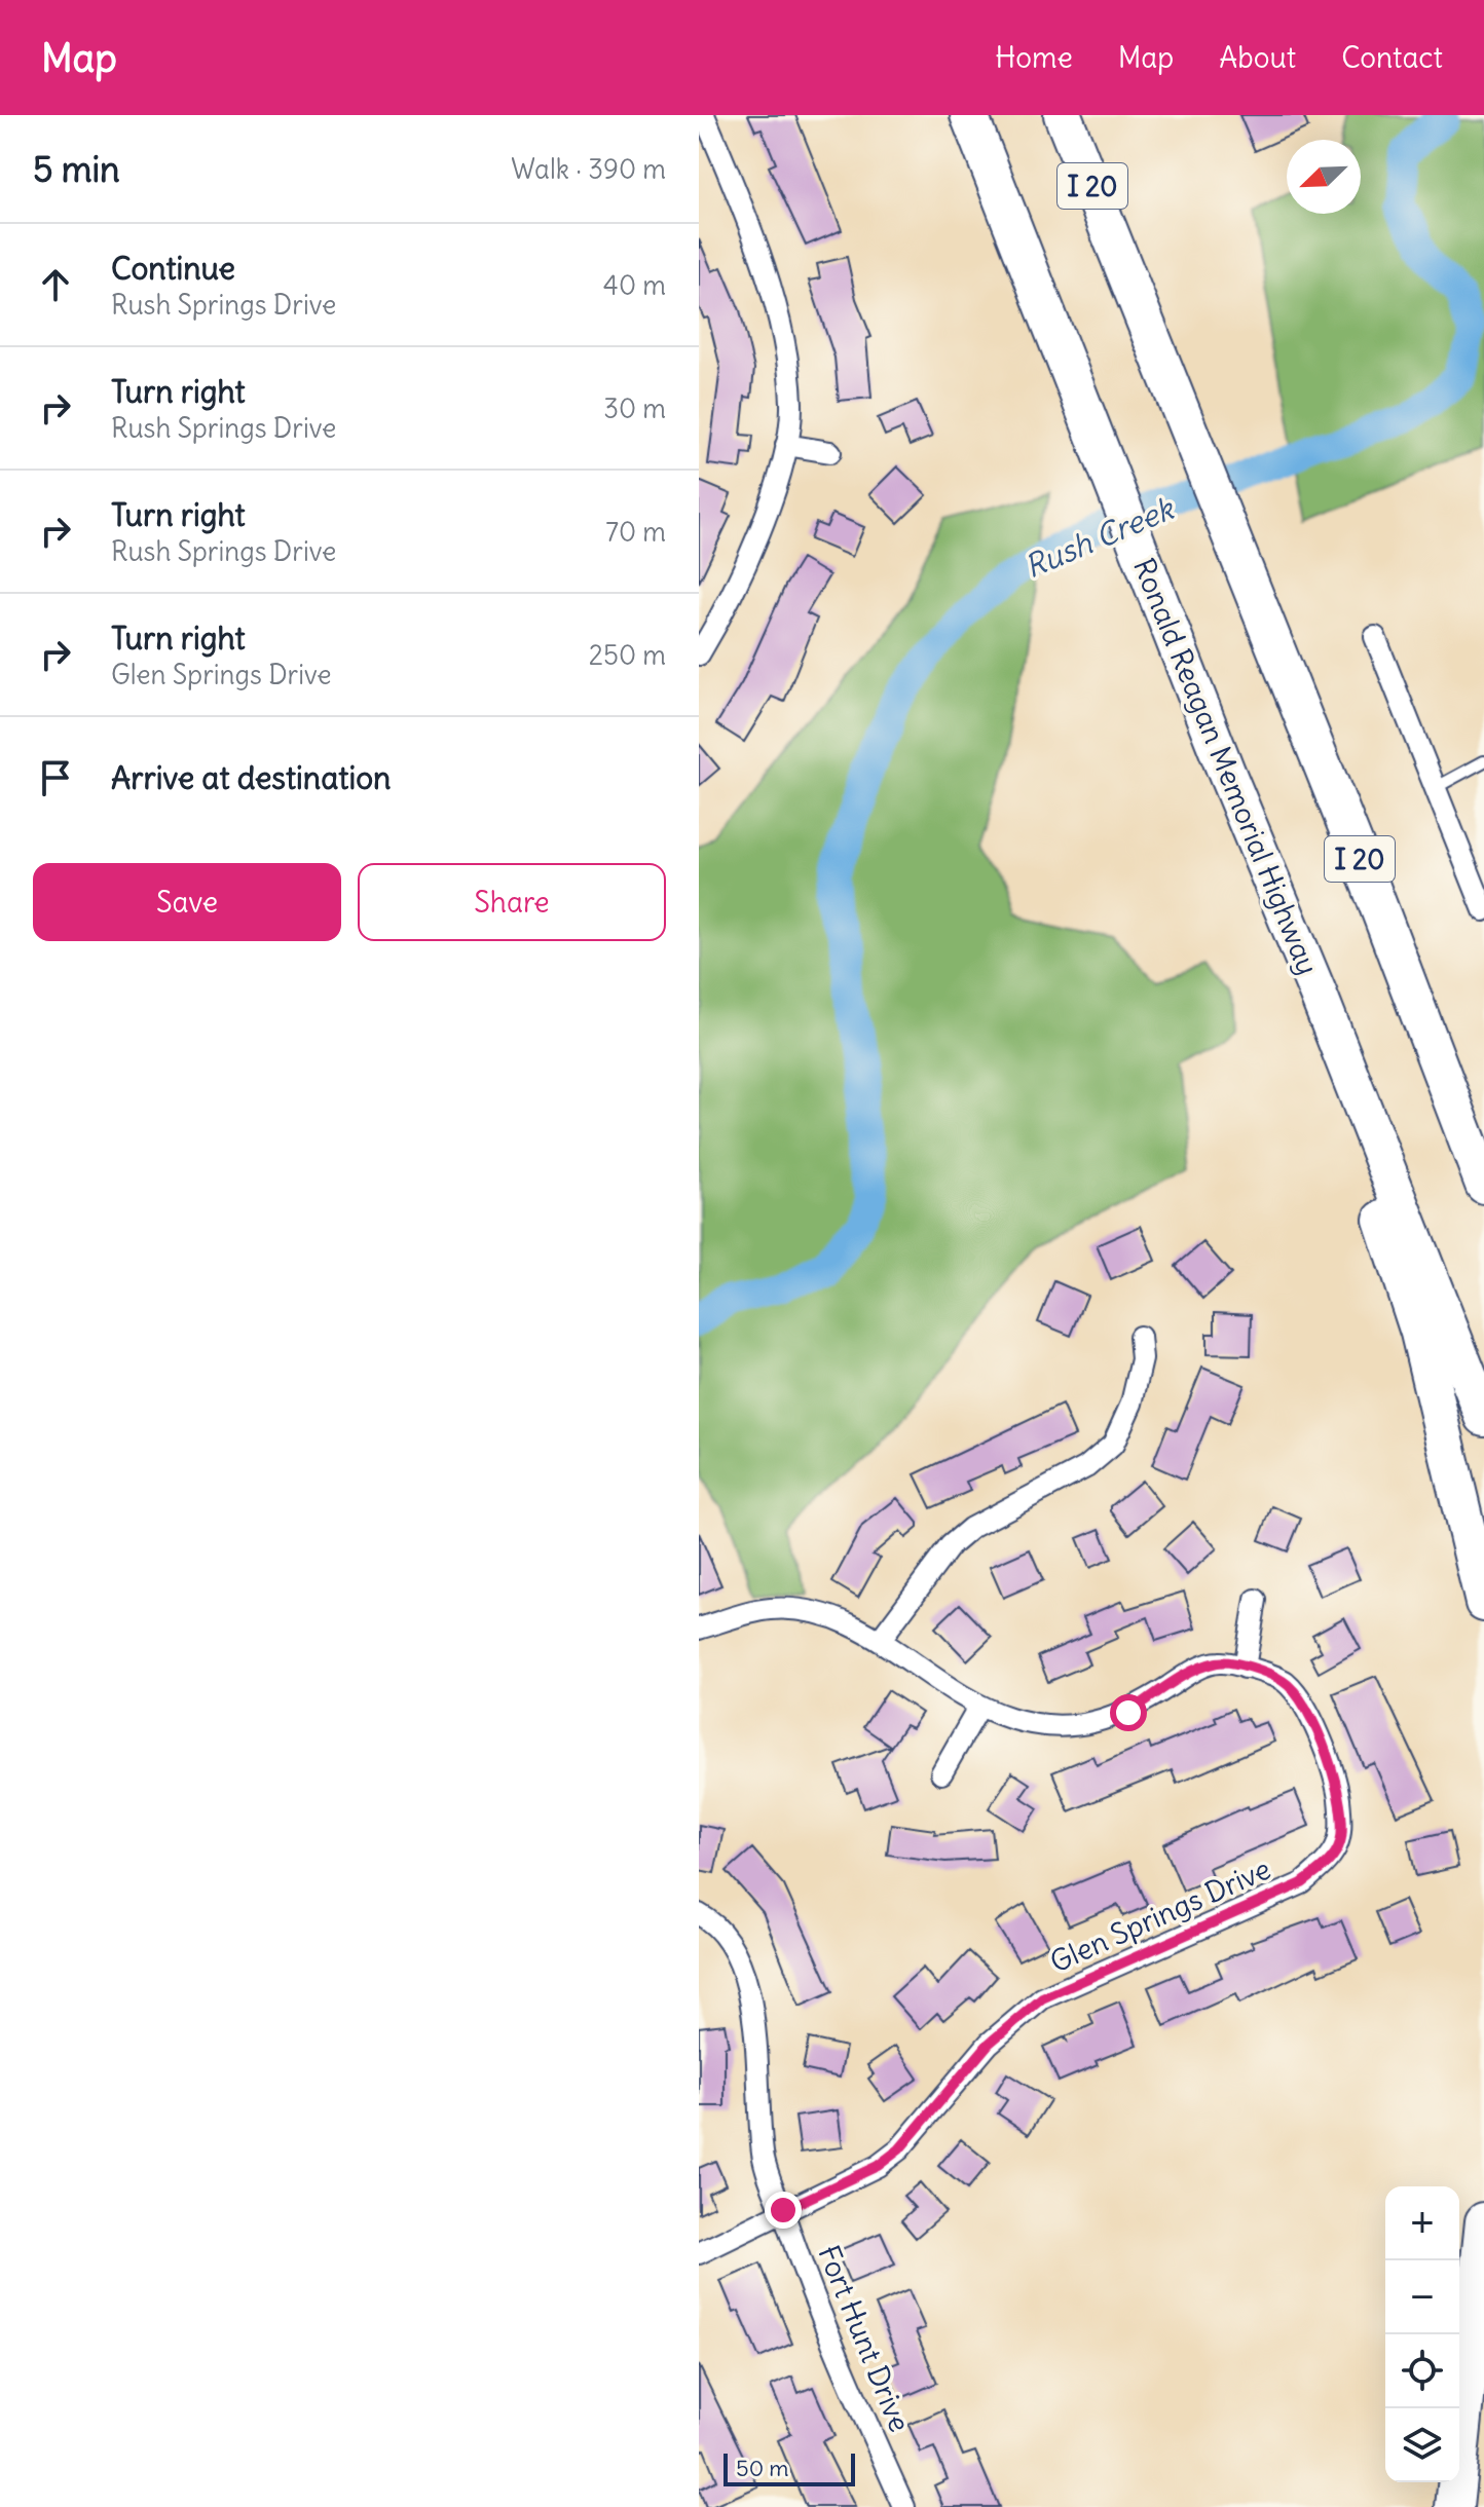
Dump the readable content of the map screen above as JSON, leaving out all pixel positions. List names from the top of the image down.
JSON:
{
  "streets": {
    "highway": ["I 20", "Ronald Reagan Memorial Highway"],
    "street": ["Glen Springs Drive", "Fort Hunt Drive"]
  },
  "crossings": [
    ["Glen Springs Drive", "Fort Hunt Drive"]
  ],
  "water": ["Rush Creek"],
  "scale_bar": "50 m",
  "north": "bottom left",
  "page": {
    "header": "Map",
    "nav": [
      "Home",
      "Map",
      "About",
      "Contact"
    ],
    "heading": ["5 min", "Walk · 390 m"],
    "list": [
      ["Continue", "Rush Springs Drive", "40 m"],
      ["Turn right", "Rush Springs Drive", "30 m"],
      ["Turn right", "Rush Springs Drive", "70 m"],
      ["Turn right", "Glen Springs Drive", "250 m"],
      "Arrive at destination"
    ],
    "buttons": ["Save", "Share"],
    "map_buttons": ["+", "−"],
    "scale": "50 m"
  }
}
